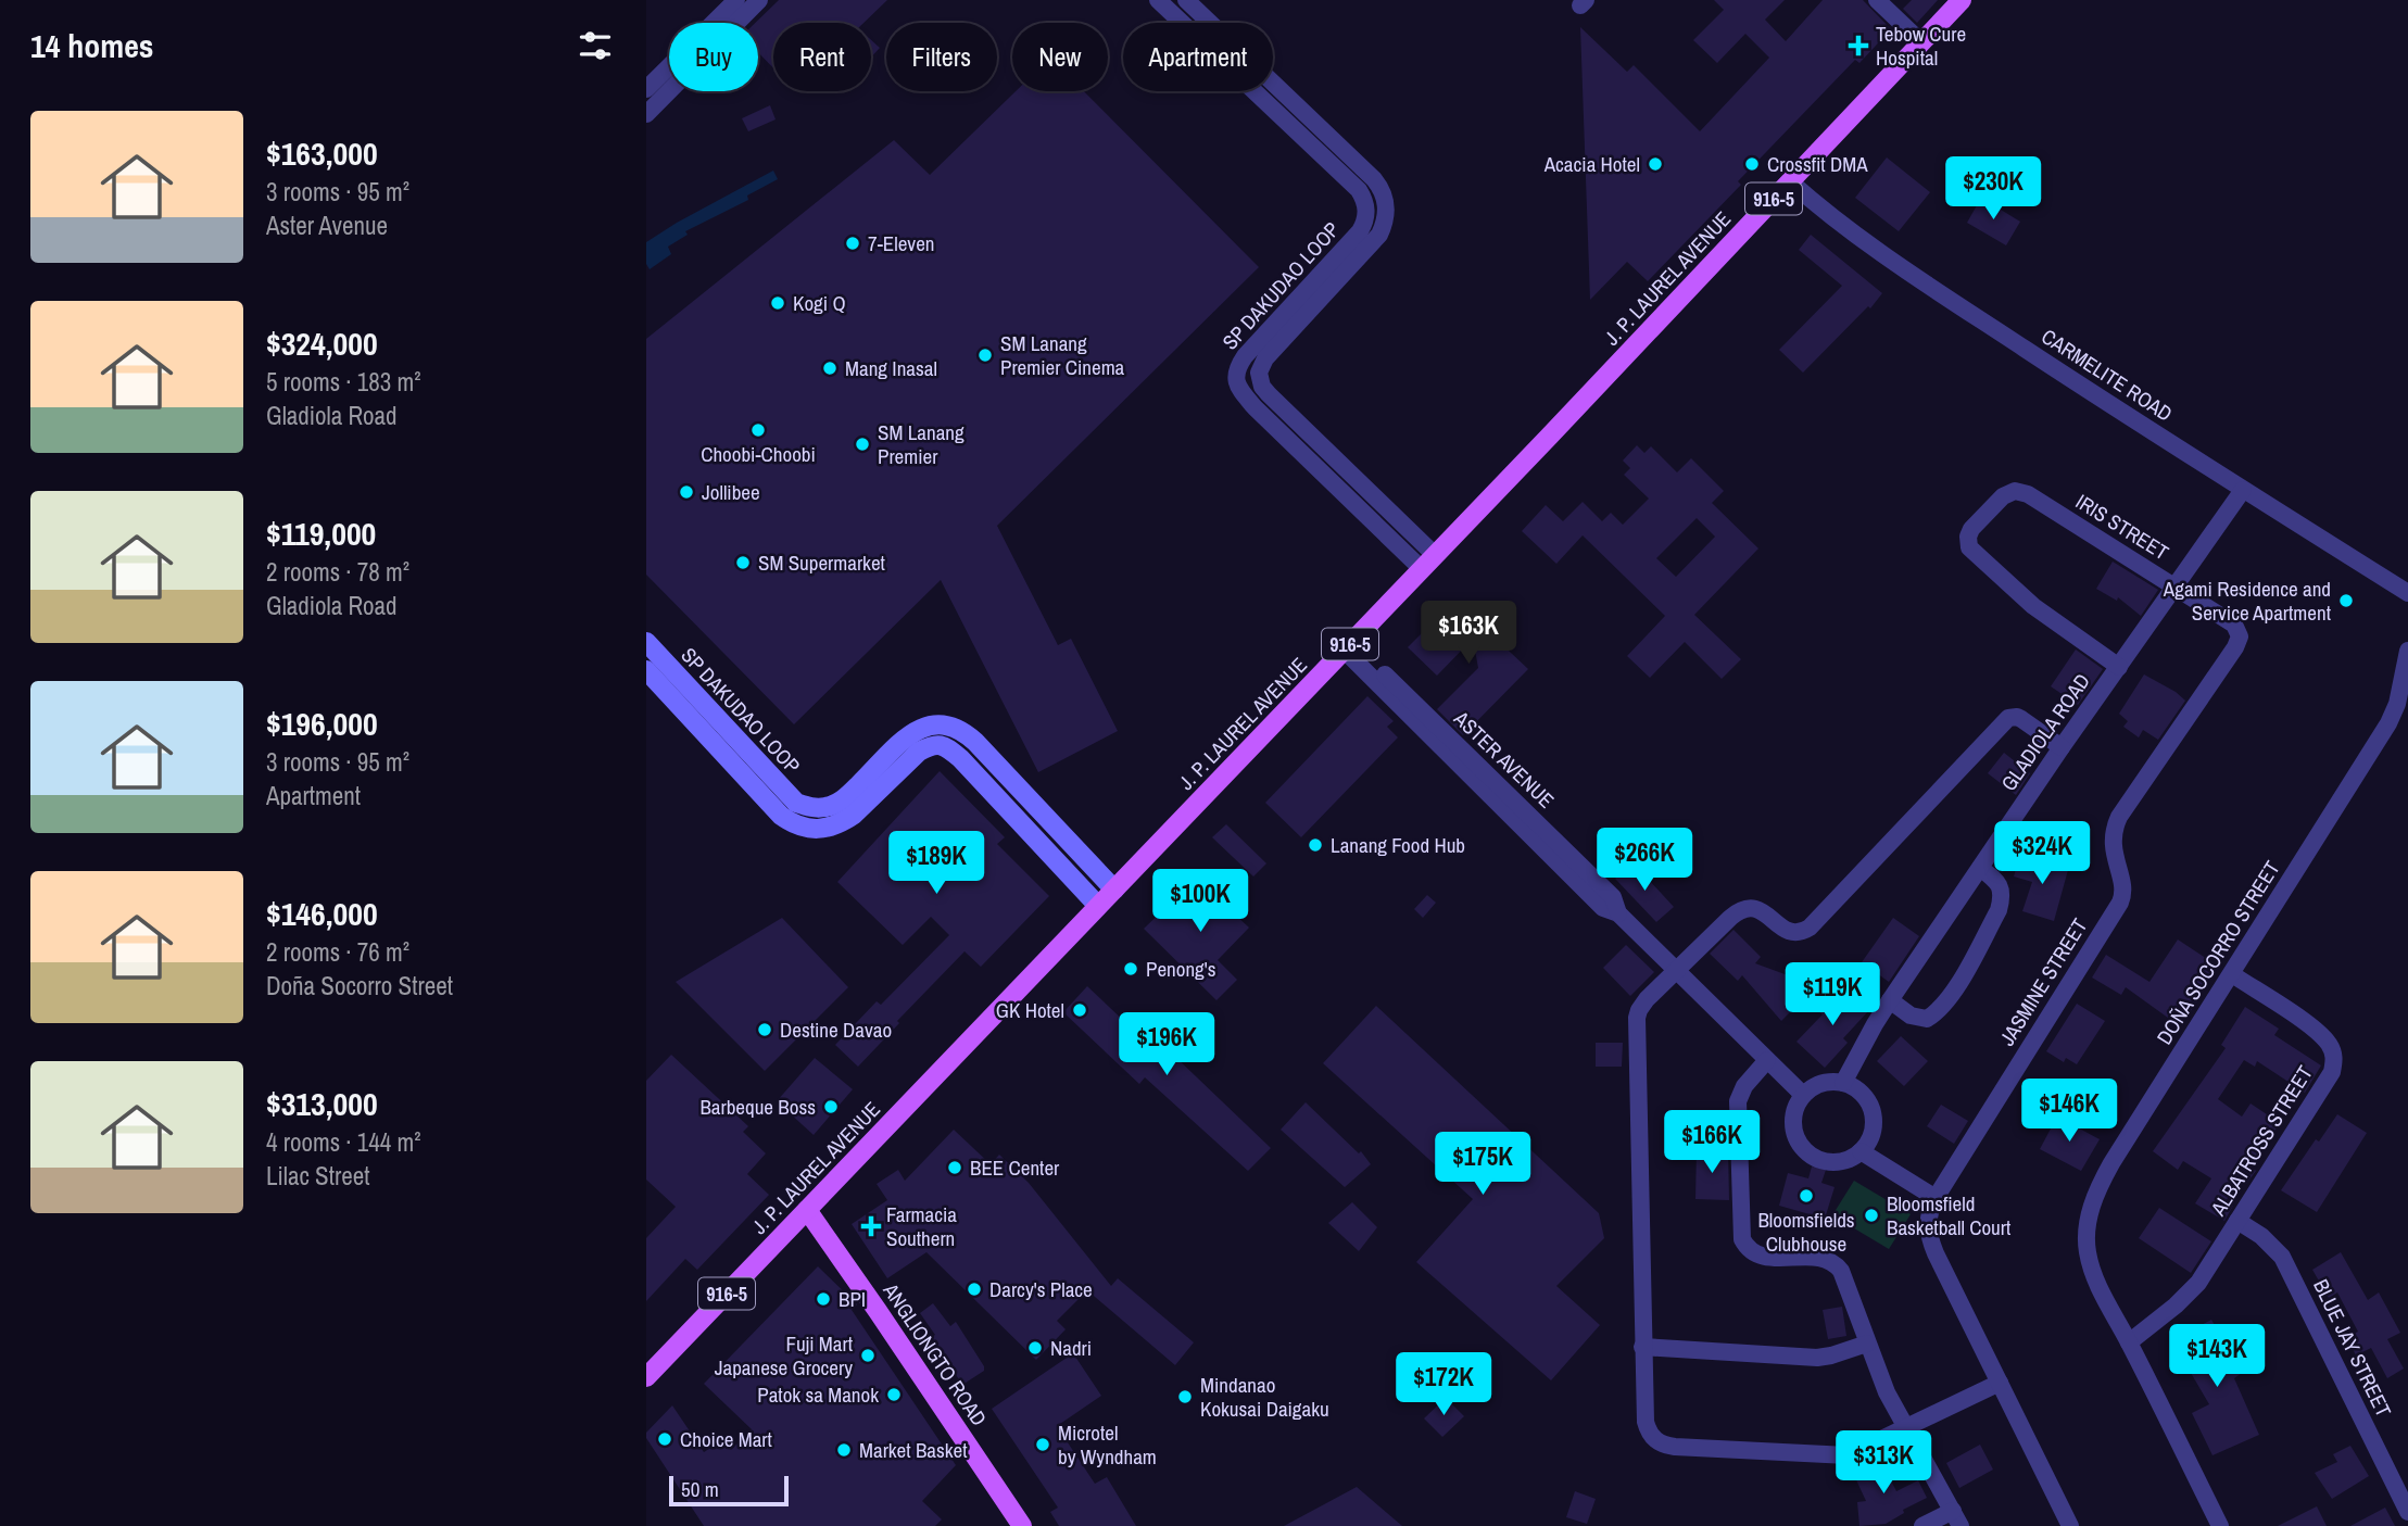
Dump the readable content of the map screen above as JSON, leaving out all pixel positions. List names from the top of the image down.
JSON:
{
  "streets": {
    "main road": ["916-5", "J. P. LAUREL AVENUE", "ANGLIONGTO ROAD"],
    "street": [
      "SP DAKUDAO LOOP",
      "CARMELITE ROAD",
      "IRIS STREET",
      "GLADIOLA ROAD",
      "ASTER AVENUE",
      "DOÑA SOCORRO STREET",
      "JASMINE STREET",
      "ALBATROSS STREET",
      "BLUE JAY STREET"
    ]
  },
  "crossings": [
    ["J. P. LAUREL AVENUE", "SP DAKUDAO LOOP"],
    ["J. P. LAUREL AVENUE", "CARMELITE ROAD"],
    ["J. P. LAUREL AVENUE", "ASTER AVENUE"],
    ["J. P. LAUREL AVENUE", "ANGLIONGTO ROAD"],
    ["CARMELITE ROAD", "GLADIOLA ROAD"],
    ["IRIS STREET", "GLADIOLA ROAD"],
    ["IRIS STREET", "JASMINE STREET"],
    ["GLADIOLA ROAD", "ASTER AVENUE"],
    ["DOÑA SOCORRO STREET", "ALBATROSS STREET"],
    ["ALBATROSS STREET", "BLUE JAY STREET"]
  ],
  "places": {
    "health": ["Tebow Cure Hospital", "Farmacia Southern"],
    "other": [
      "Acacia Hotel",
      "Crossfit DMA",
      "7-Eleven",
      "Kogi Q",
      "SM Lanang Premier Cinema",
      "Mang Inasal",
      "Choobi-Choobi",
      "SM Lanang Premier",
      "Jollibee",
      "SM Supermarket",
      "Agami Residence and Service Apartment",
      "Lanang Food Hub",
      "Penong's",
      "GK Hotel",
      "Destine Davao",
      "Barbeque Boss",
      "BEE Center",
      "Bloomsfields Clubhouse",
      "Bloomsfield Basketball Court",
      "Darcy's Place",
      "BPI",
      "Nadri",
      "Fuji Mart Japanese Grocery",
      "Patok sa Manok",
      "Mindanao Kokusai Daigaku",
      "Choice Mart",
      "Microtel by Wyndham",
      "Market Basket"
    ]
  },
  "scale_bar": "50 m",
  "page": {
    "heading": "14 homes",
    "chip": [
      "Buy",
      "Rent",
      "Filters",
      "New",
      "Apartment"
    ],
    "list": [
      {
        "name": "$163,000",
        "note": "3 rooms · 95 m² · Aster Avenue"
      },
      {
        "name": "$324,000",
        "note": "5 rooms · 183 m² · Gladiola Road"
      },
      {
        "name": "$119,000",
        "note": "2 rooms · 78 m² · Gladiola Road"
      },
      {
        "name": "$196,000",
        "note": "3 rooms · 95 m² · Apartment"
      },
      {
        "name": "$146,000",
        "note": "2 rooms · 76 m² · Doña Socorro Street"
      },
      {
        "name": "$313,000",
        "note": "4 rooms · 144 m² · Lilac Street"
      }
    ],
    "price": [
      "$230K",
      "$163K",
      "$324K",
      "$266K",
      "$189K",
      "$100K",
      "$119K",
      "$196K",
      "$146K",
      "$166K",
      "$175K",
      "$143K",
      "$172K",
      "$313K"
    ],
    "scale": "50 m"
  }
}
